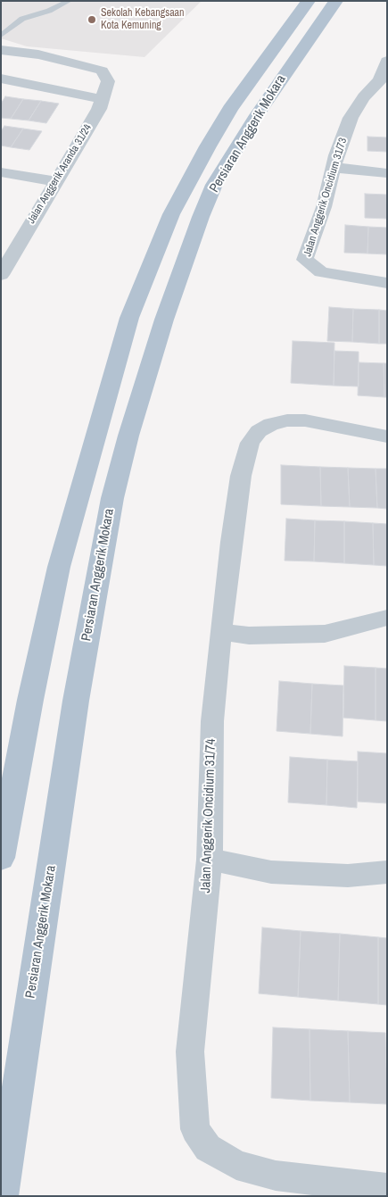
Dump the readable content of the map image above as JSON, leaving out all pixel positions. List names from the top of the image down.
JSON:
{
  "streets": {
    "main road": ["Persiaran Anggerik Mokara"],
    "street": ["Jalan Anggerik Aranda 31/24", "Jalan Anggerik Oncidium 31/73", "Jalan Anggerik Oncidium 31/74"]
  },
  "places": ["Sekolah Kebangsaan Kota Kemuning"]
}
